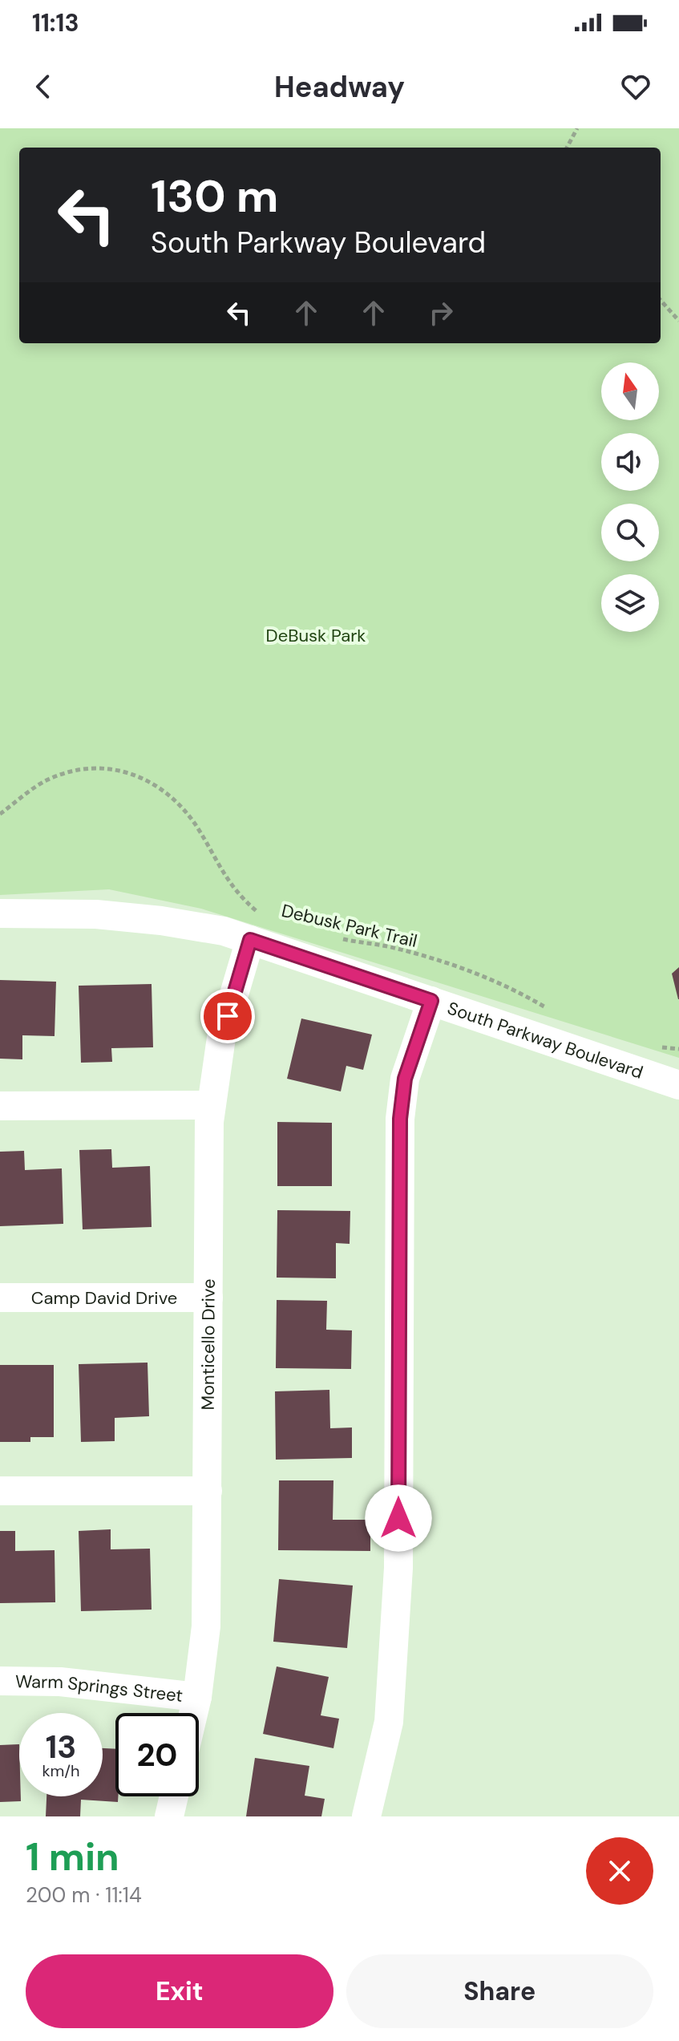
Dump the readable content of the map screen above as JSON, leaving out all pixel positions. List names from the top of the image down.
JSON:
{
  "streets": {
    "street": [
      "South Parkway Boulevard",
      "Camp David Drive",
      "Monticello Drive",
      "Warm Springs Street"
    ],
    "path": ["Debusk Park Trail"]
  },
  "crossings": [
    ["Debusk Park Trail", "South Parkway Boulevard"],
    ["Debusk Park Trail", "Monticello Drive"],
    ["South Parkway Boulevard", "Monticello Drive"],
    ["Camp David Drive", "Monticello Drive"],
    ["Monticello Drive", "Warm Springs Street"]
  ],
  "parks": ["DeBusk Park"],
  "north": "top",
  "page": {
    "status": "11:13",
    "header": "Headway",
    "turn": ["130 m", "South Parkway Boulevard"],
    "speed": "13 km/h",
    "limit": "20",
    "heading": ["1 min", "200 m · 11:14"],
    "buttons": ["Exit", "Share"]
  }
}
